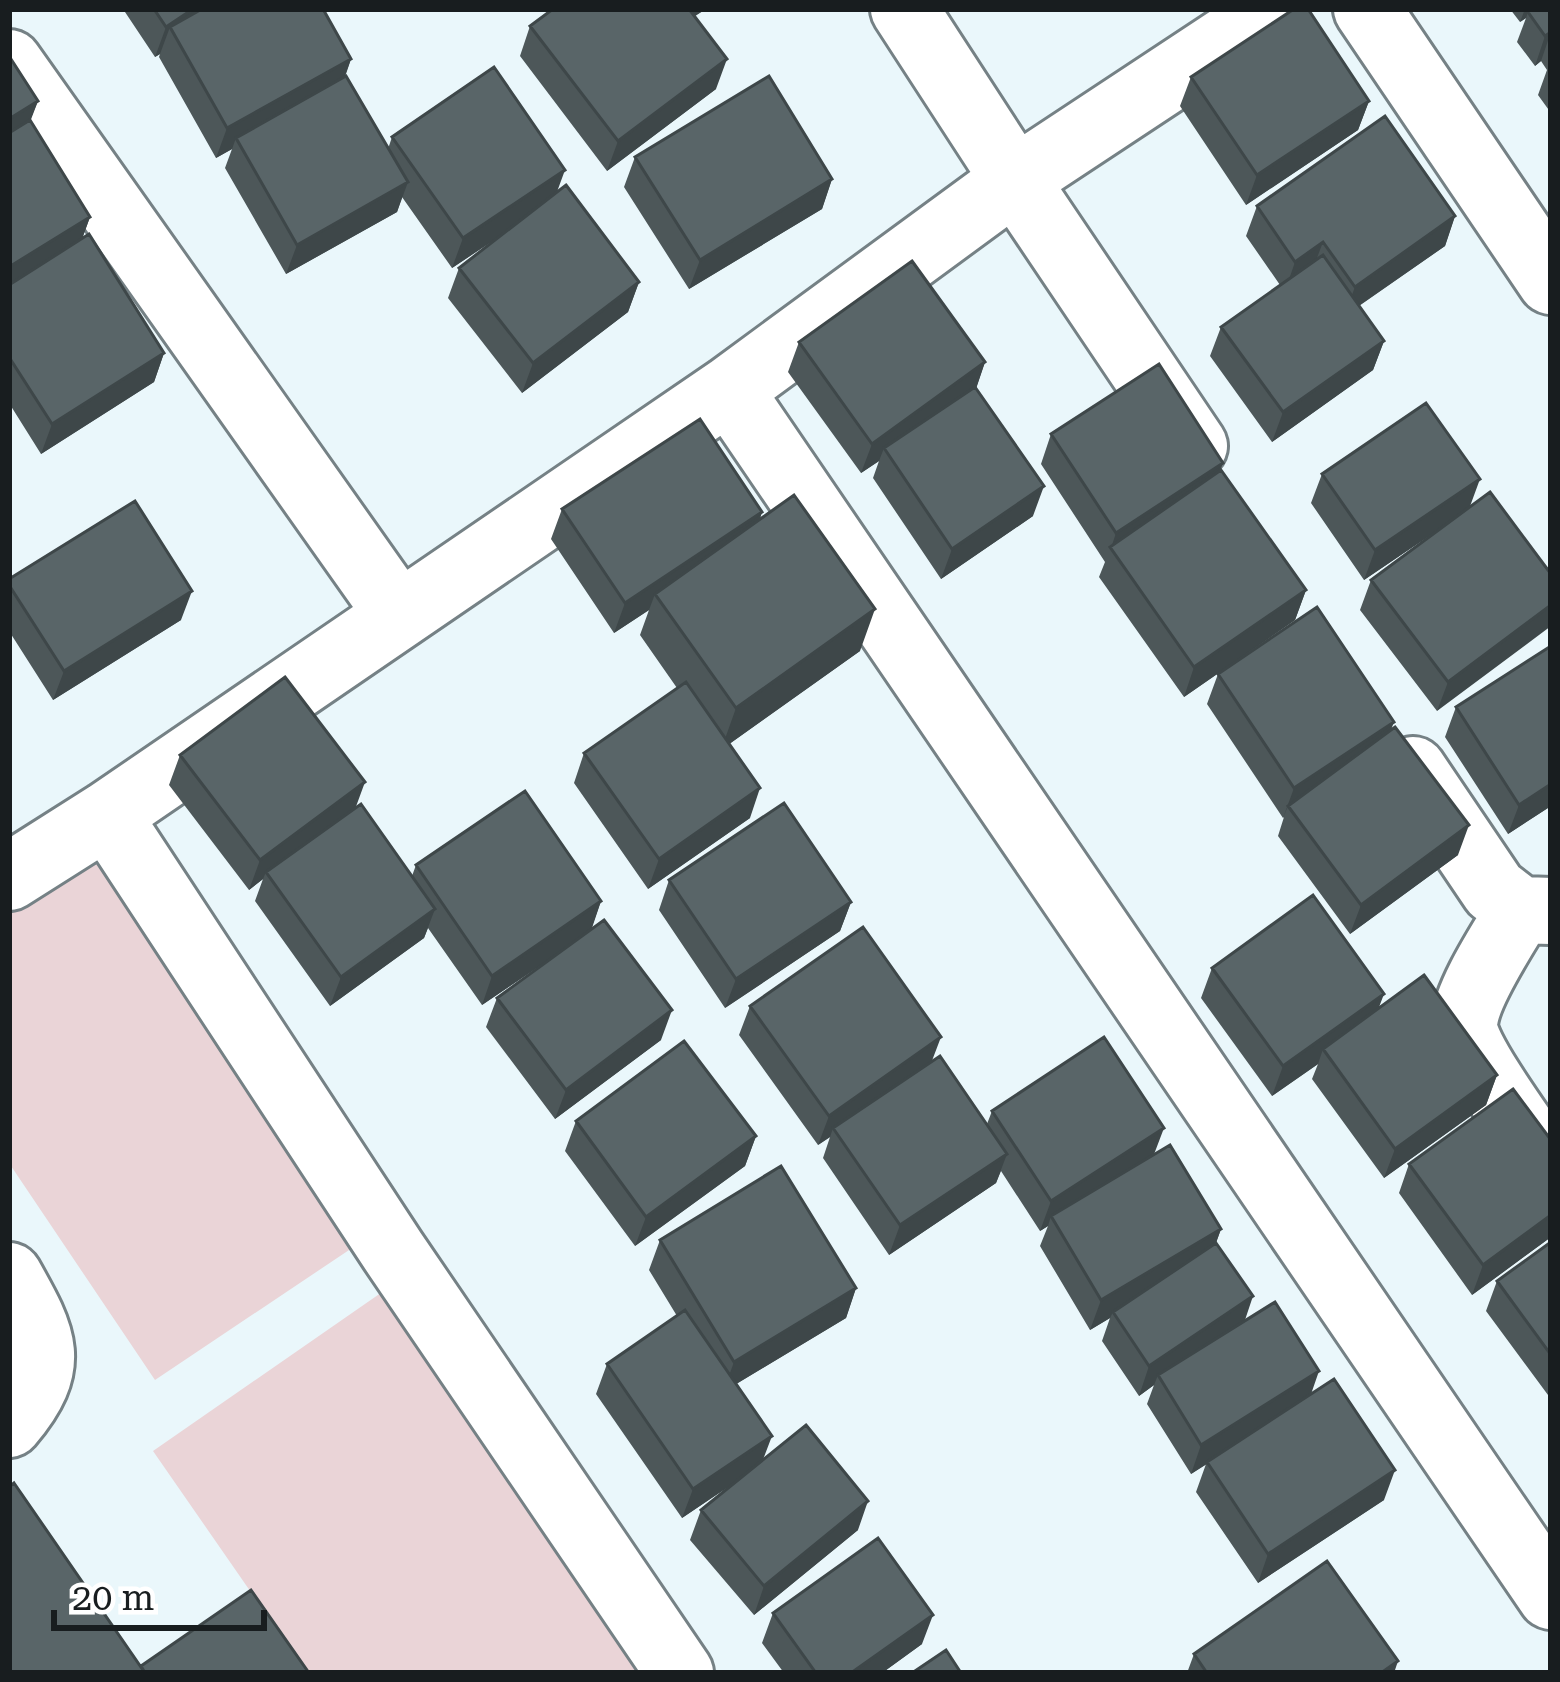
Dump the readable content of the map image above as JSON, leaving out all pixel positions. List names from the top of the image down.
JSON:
{
  "scale_bar": "20 m"
}
